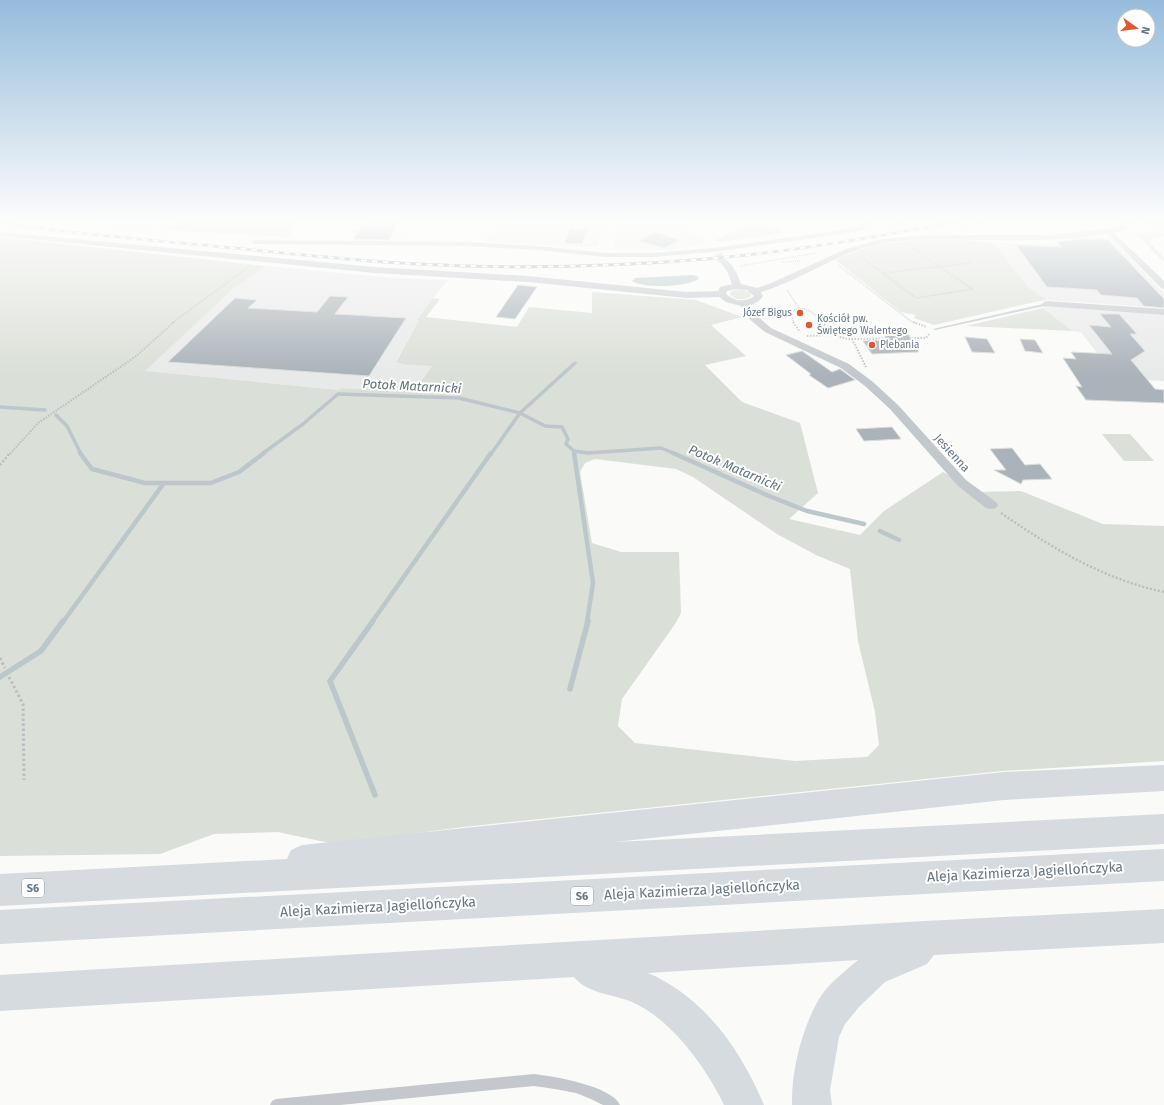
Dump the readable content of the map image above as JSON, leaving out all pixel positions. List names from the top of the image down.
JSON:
{
  "streets": {
    "highway": ["Aleja Kazimierza Jagiellończyka", "S6"],
    "street": ["Jesienna"]
  },
  "water": ["Potok Matarnicki"],
  "places": ["Józef Bigus", "Kościół pw. Świętego Walentego", "Plebania"],
  "north": "right"
}
